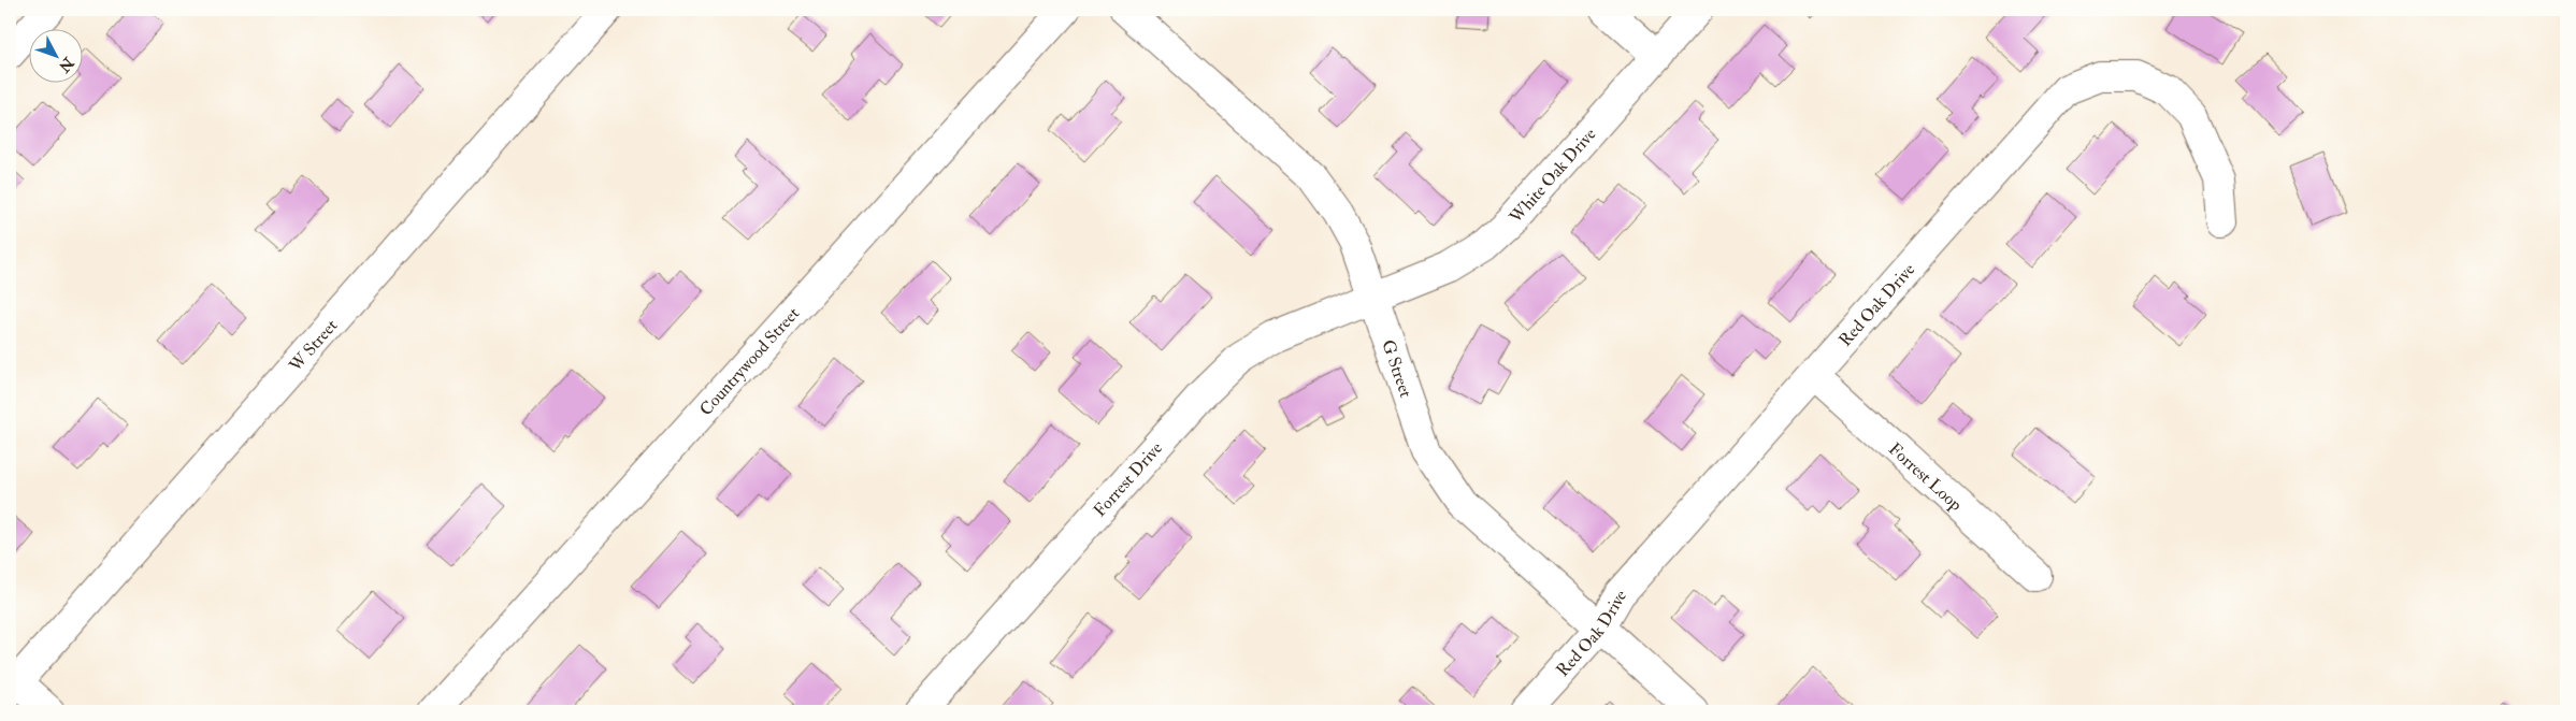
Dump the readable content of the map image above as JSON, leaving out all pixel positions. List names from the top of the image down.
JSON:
{
  "streets": {
    "street": [
      "White Oak Drive",
      "Red Oak Drive",
      "W Street",
      "Countrywood Street",
      "G Street",
      "Forrest Loop",
      "Forrest Drive"
    ]
  },
  "crossings": [
    ["White Oak Drive", "G Street"],
    ["White Oak Drive", "Forrest Drive"],
    ["Red Oak Drive", "G Street"],
    ["Red Oak Drive", "Forrest Loop"],
    ["G Street", "Forrest Drive"]
  ],
  "north": "bottom right"
}
